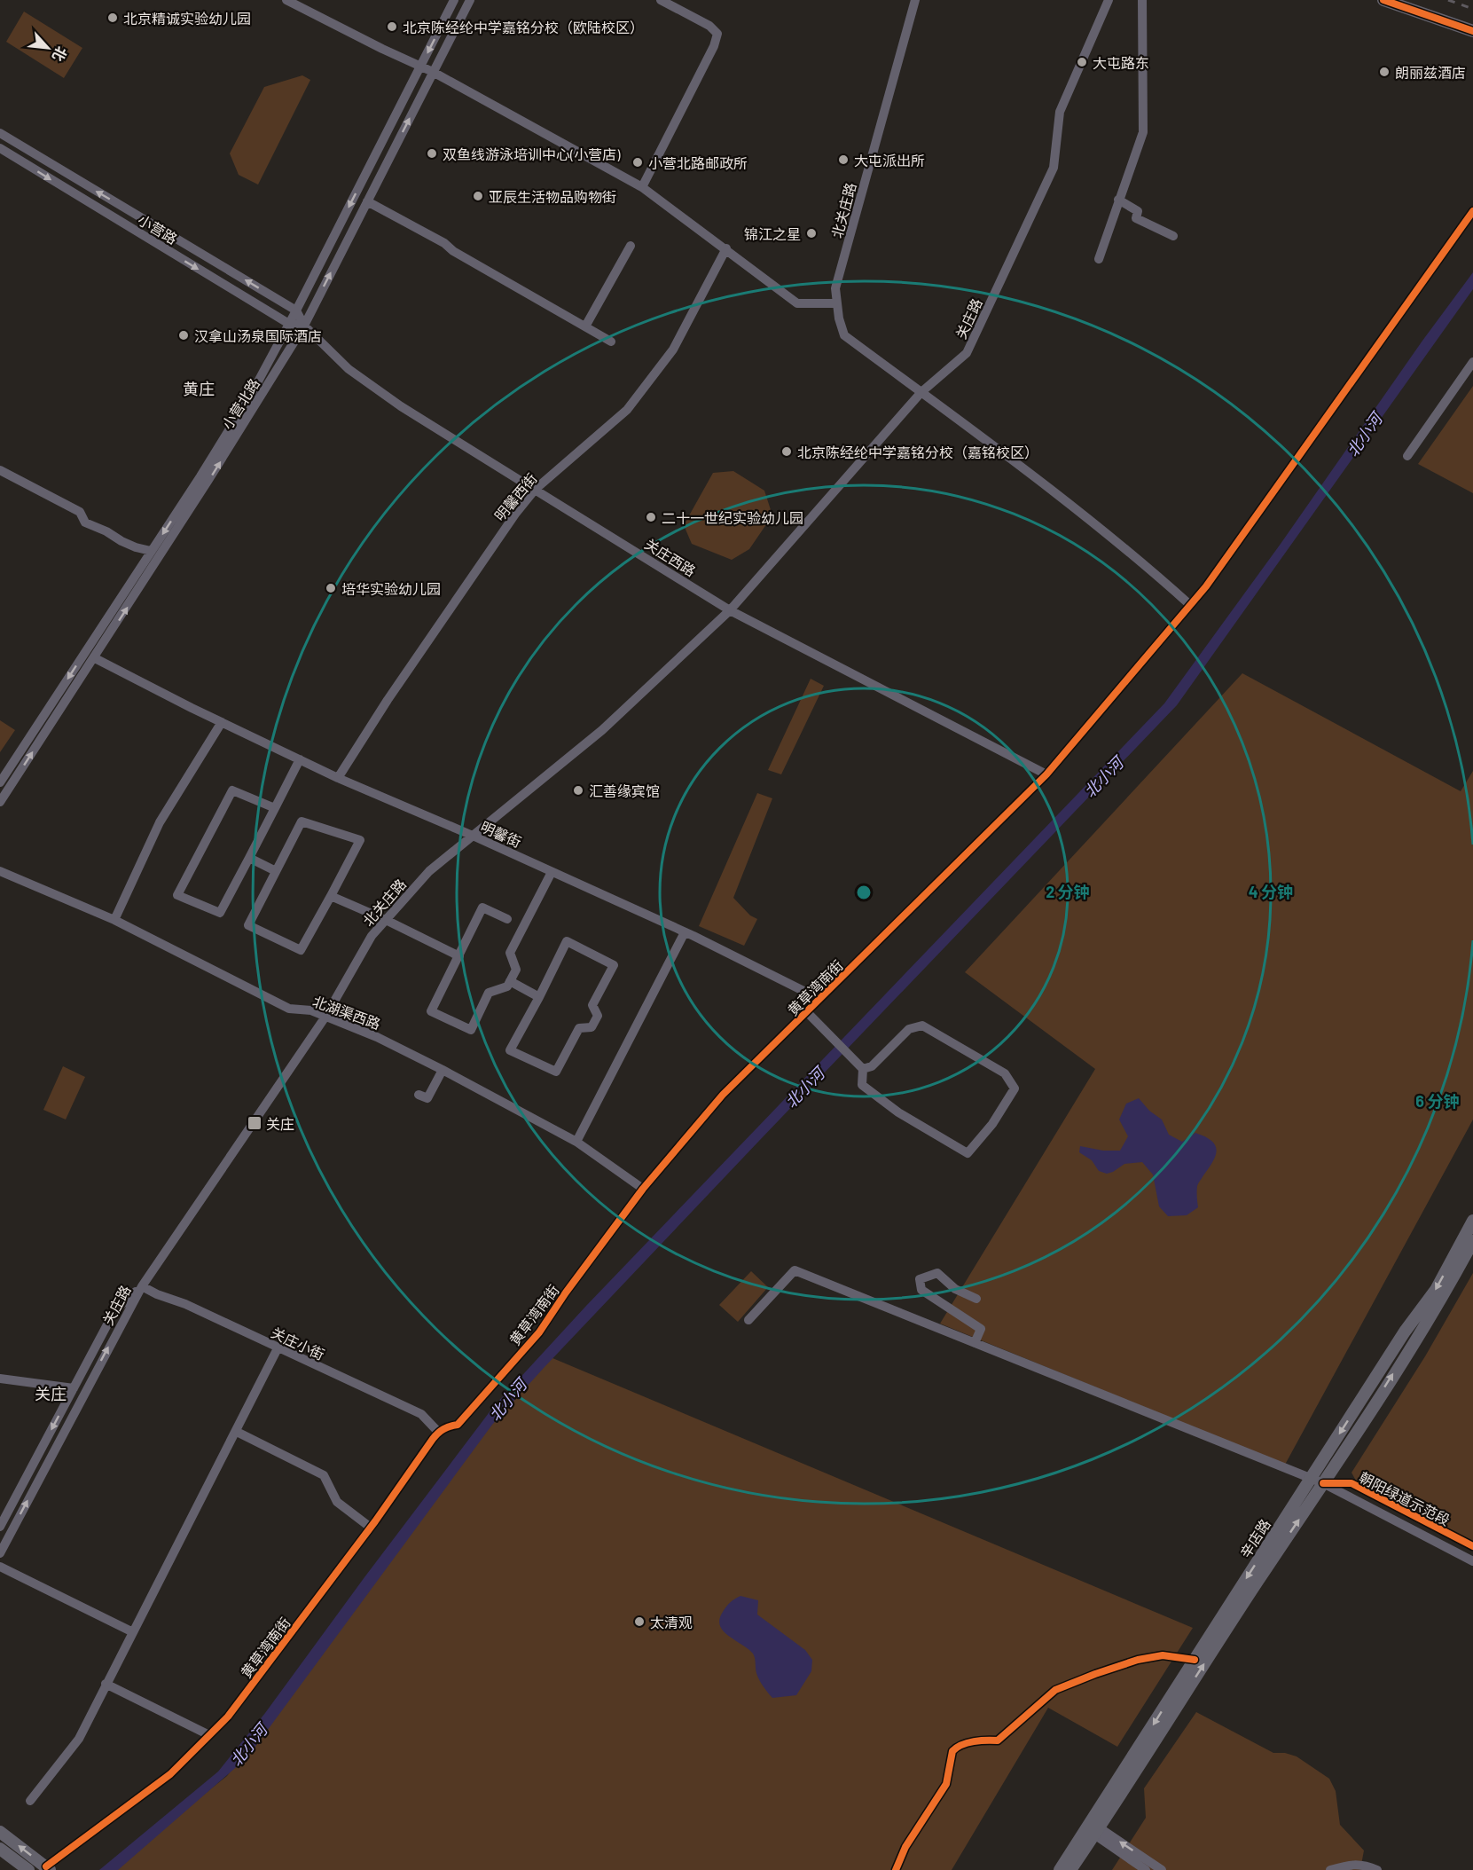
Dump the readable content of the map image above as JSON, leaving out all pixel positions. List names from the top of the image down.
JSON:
{
  "streets": {
    "main road": ["辛店路"],
    "street": [
      "北关庄路",
      "小营路",
      "关庄路",
      "小营北路",
      "明馨西街",
      "关庄西路",
      "明馨街",
      "黄草湾南街",
      "北湖渠西路",
      "关庄小街"
    ],
    "cycle path": ["朝阳绿道示范段"]
  },
  "crossings": [
    ["北关庄路", "关庄路"],
    ["北关庄路", "关庄西路"],
    ["北关庄路", "明馨街"],
    ["北关庄路", "黄草湾南街"],
    ["北关庄路", "北湖渠西路"],
    ["北关庄路", "关庄小街"],
    ["小营路", "小营北路"],
    ["小营路", "关庄西路"],
    ["关庄路", "关庄西路"],
    ["关庄路", "关庄小街"],
    ["小营北路", "关庄西路"],
    ["小营北路", "明馨街"],
    ["明馨西街", "关庄西路"],
    ["明馨西街", "明馨街"],
    ["关庄西路", "黄草湾南街"],
    ["黄草湾南街", "北湖渠西路"],
    ["黄草湾南街", "关庄小街"]
  ],
  "districts": ["黄庄", "关庄"],
  "water": ["北小河"],
  "places": {
    "other": [
      "北京精诚实验幼儿园",
      "北京陈经纶中学嘉铭分校（欧陆校区）",
      "大屯路东",
      "朗丽兹酒店",
      "双鱼线游泳培训中心(小营店)",
      "大屯派出所",
      "小营北路邮政所",
      "亚辰生活物品购物街",
      "锦江之星",
      "汉拿山汤泉国际酒店",
      "北京陈经纶中学嘉铭分校（嘉铭校区）",
      "二十一世纪实验幼儿园",
      "培华实验幼儿园",
      "汇善缘宾馆",
      "太清观"
    ],
    "transit": ["关庄"]
  },
  "north": "bottom right",
  "rings": ["2 分钟", "4 分钟", "6 分钟"]
}
